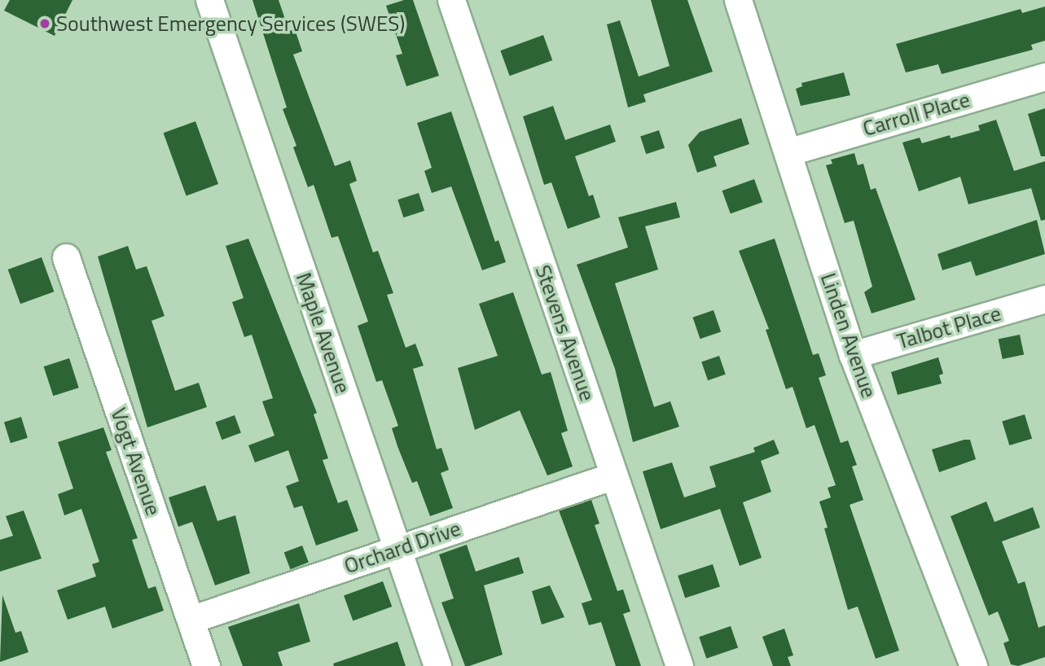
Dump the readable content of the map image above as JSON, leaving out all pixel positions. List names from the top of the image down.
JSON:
{
  "streets": {
    "street": [
      "Carroll Place",
      "Talbot Place",
      "Maple Avenue",
      "Stevens Avenue",
      "Linden Avenue",
      "Vogt Avenue",
      "Orchard Drive"
    ]
  },
  "crossings": [
    ["Carroll Place", "Linden Avenue"],
    ["Talbot Place", "Linden Avenue"],
    ["Maple Avenue", "Orchard Drive"],
    ["Stevens Avenue", "Orchard Drive"],
    ["Vogt Avenue", "Orchard Drive"]
  ],
  "places": ["Southwest Emergency Services (SWES)"]
}
